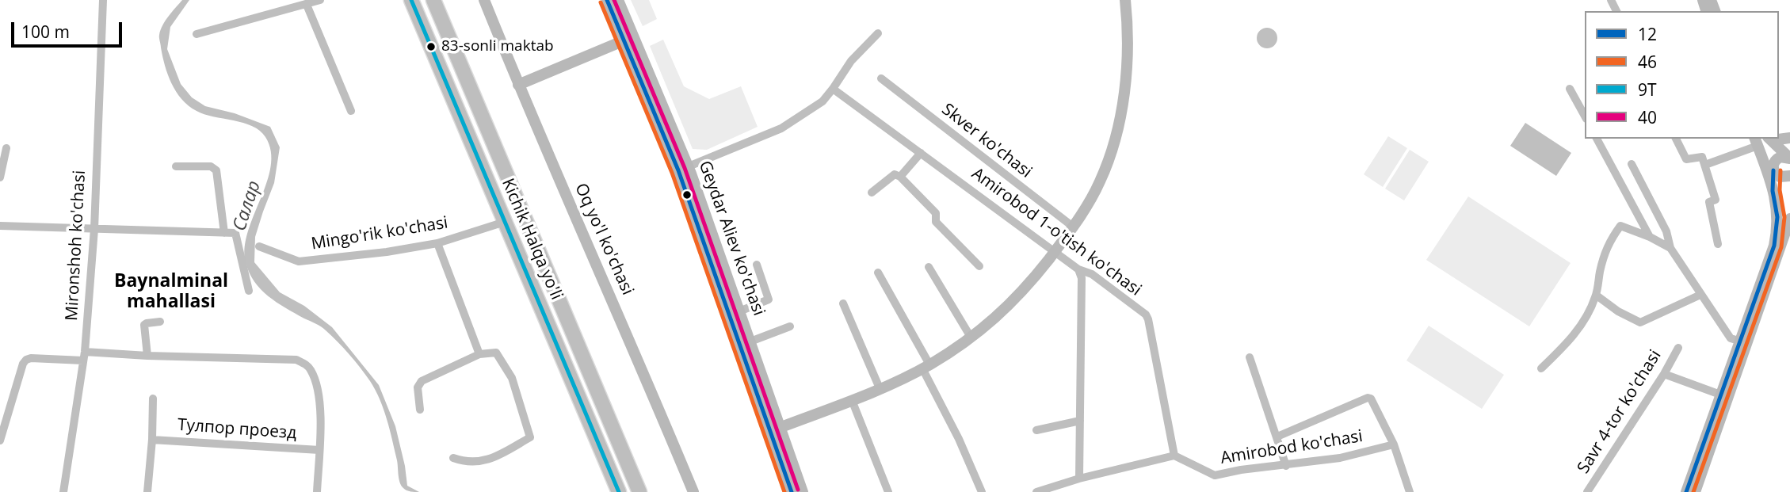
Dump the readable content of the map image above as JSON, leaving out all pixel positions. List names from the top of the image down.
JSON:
{
  "streets": {
    "highway": ["Kichik Halqa yo'li"],
    "main road": ["Geydar Aliev ko'chasi", "Oq yo'l ko'chasi"],
    "street": [
      "Skver ko'chasi",
      "Amirobod 1-o'tish ko'chasi",
      "Mingo'rik ko'chasi",
      "Mironshoh ko'chasi",
      "Savr 4-tor ko'chasi",
      "Тулпор проезд",
      "Amirobod ko'chasi"
    ]
  },
  "crossings": [
    ["Amirobod 1-o'tish ko'chasi", "Amirobod ko'chasi"],
    ["Mingo'rik ko'chasi", "Kichik Halqa yo'li"]
  ],
  "districts": ["Baynalminal mahallasi"],
  "water": ["Салар"],
  "places": ["83-sonli maktab"],
  "lines": [
    "transit line 12",
    "transit line 9Т",
    "transit line 40",
    "transit line 46"
  ],
  "legend": [
    "12",
    "46",
    "9Т",
    "40"
  ],
  "scale_bar": "100 m"
}
